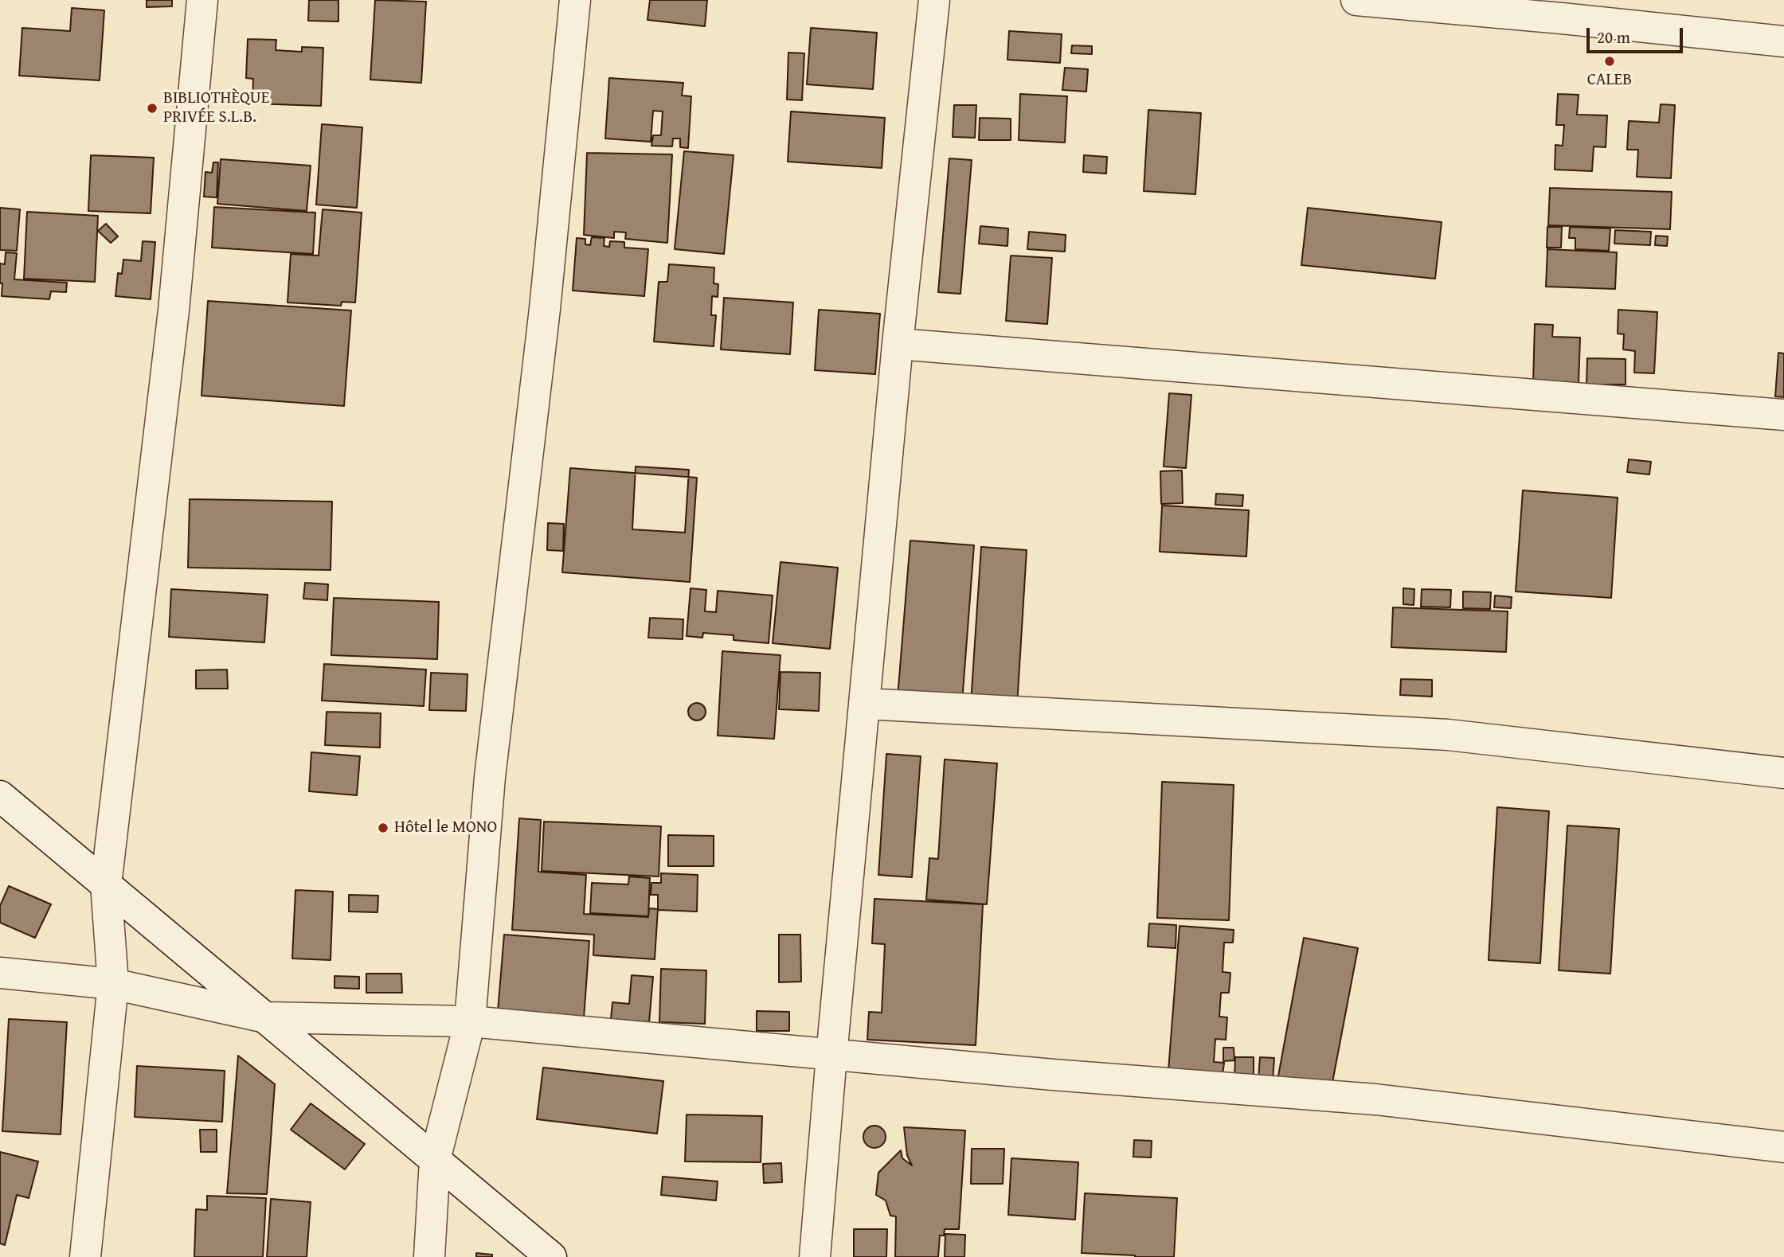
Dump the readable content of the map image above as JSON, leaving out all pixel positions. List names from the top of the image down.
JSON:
{
  "places": ["CALEB", "BIBLIOTHÈQUE PRIVÉE S.L.B.", "Hôtel le MONO"],
  "scale_bar": "20 m"
}
